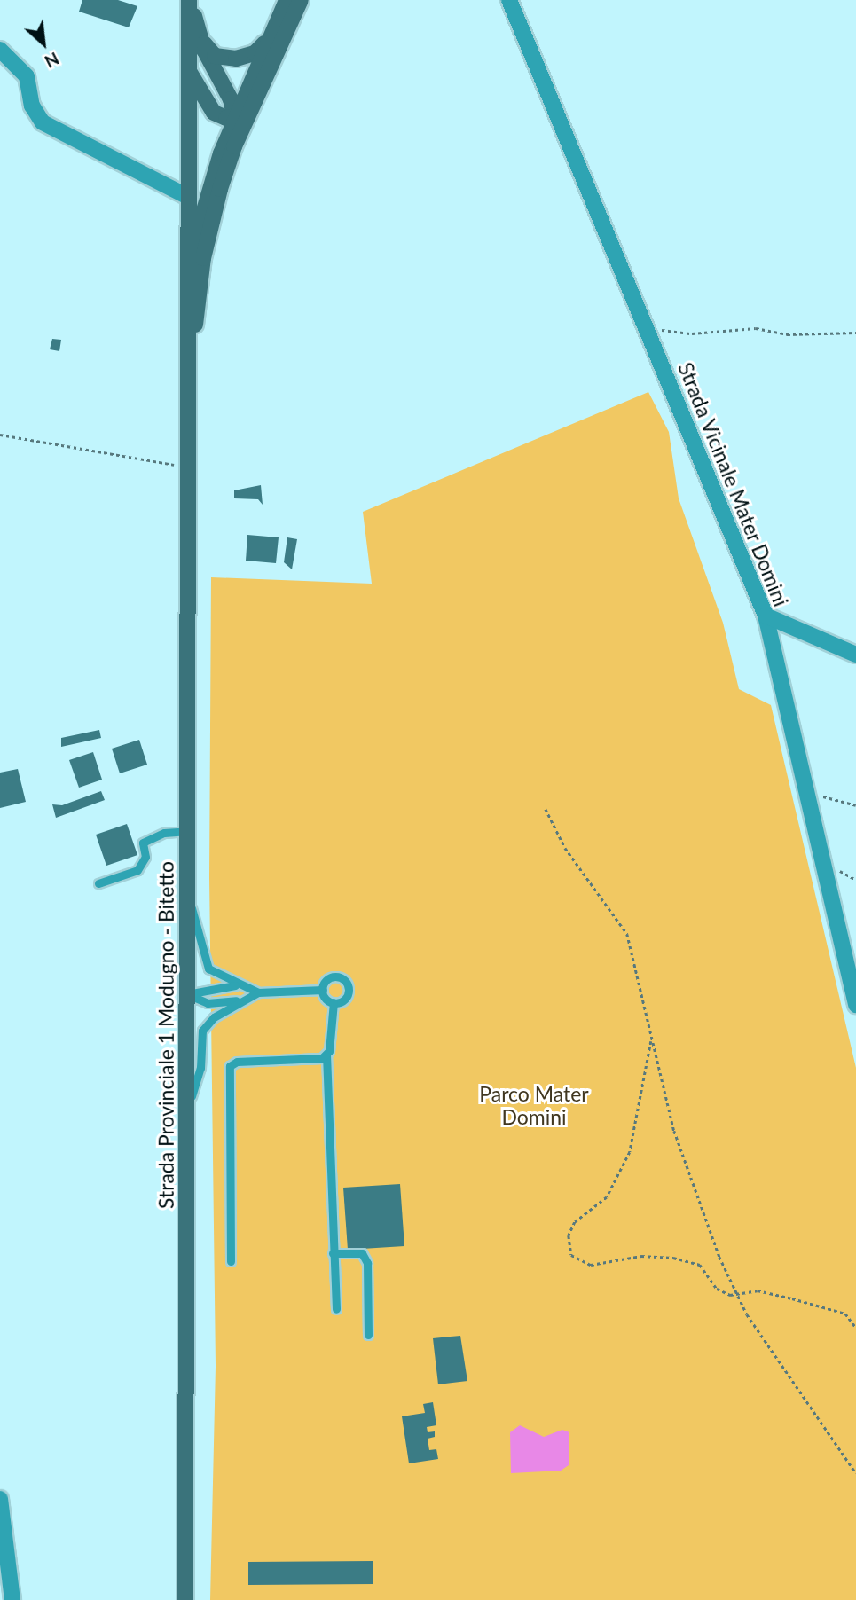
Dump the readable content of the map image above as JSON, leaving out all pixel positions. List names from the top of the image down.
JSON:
{
  "streets": {
    "main road": ["Strada Provinciale 1 Modugno - Bitetto"],
    "street": ["Strada Vicinale Mater Domini"]
  },
  "parks": ["Parco Mater Domini"],
  "north": "bottom right"
}
